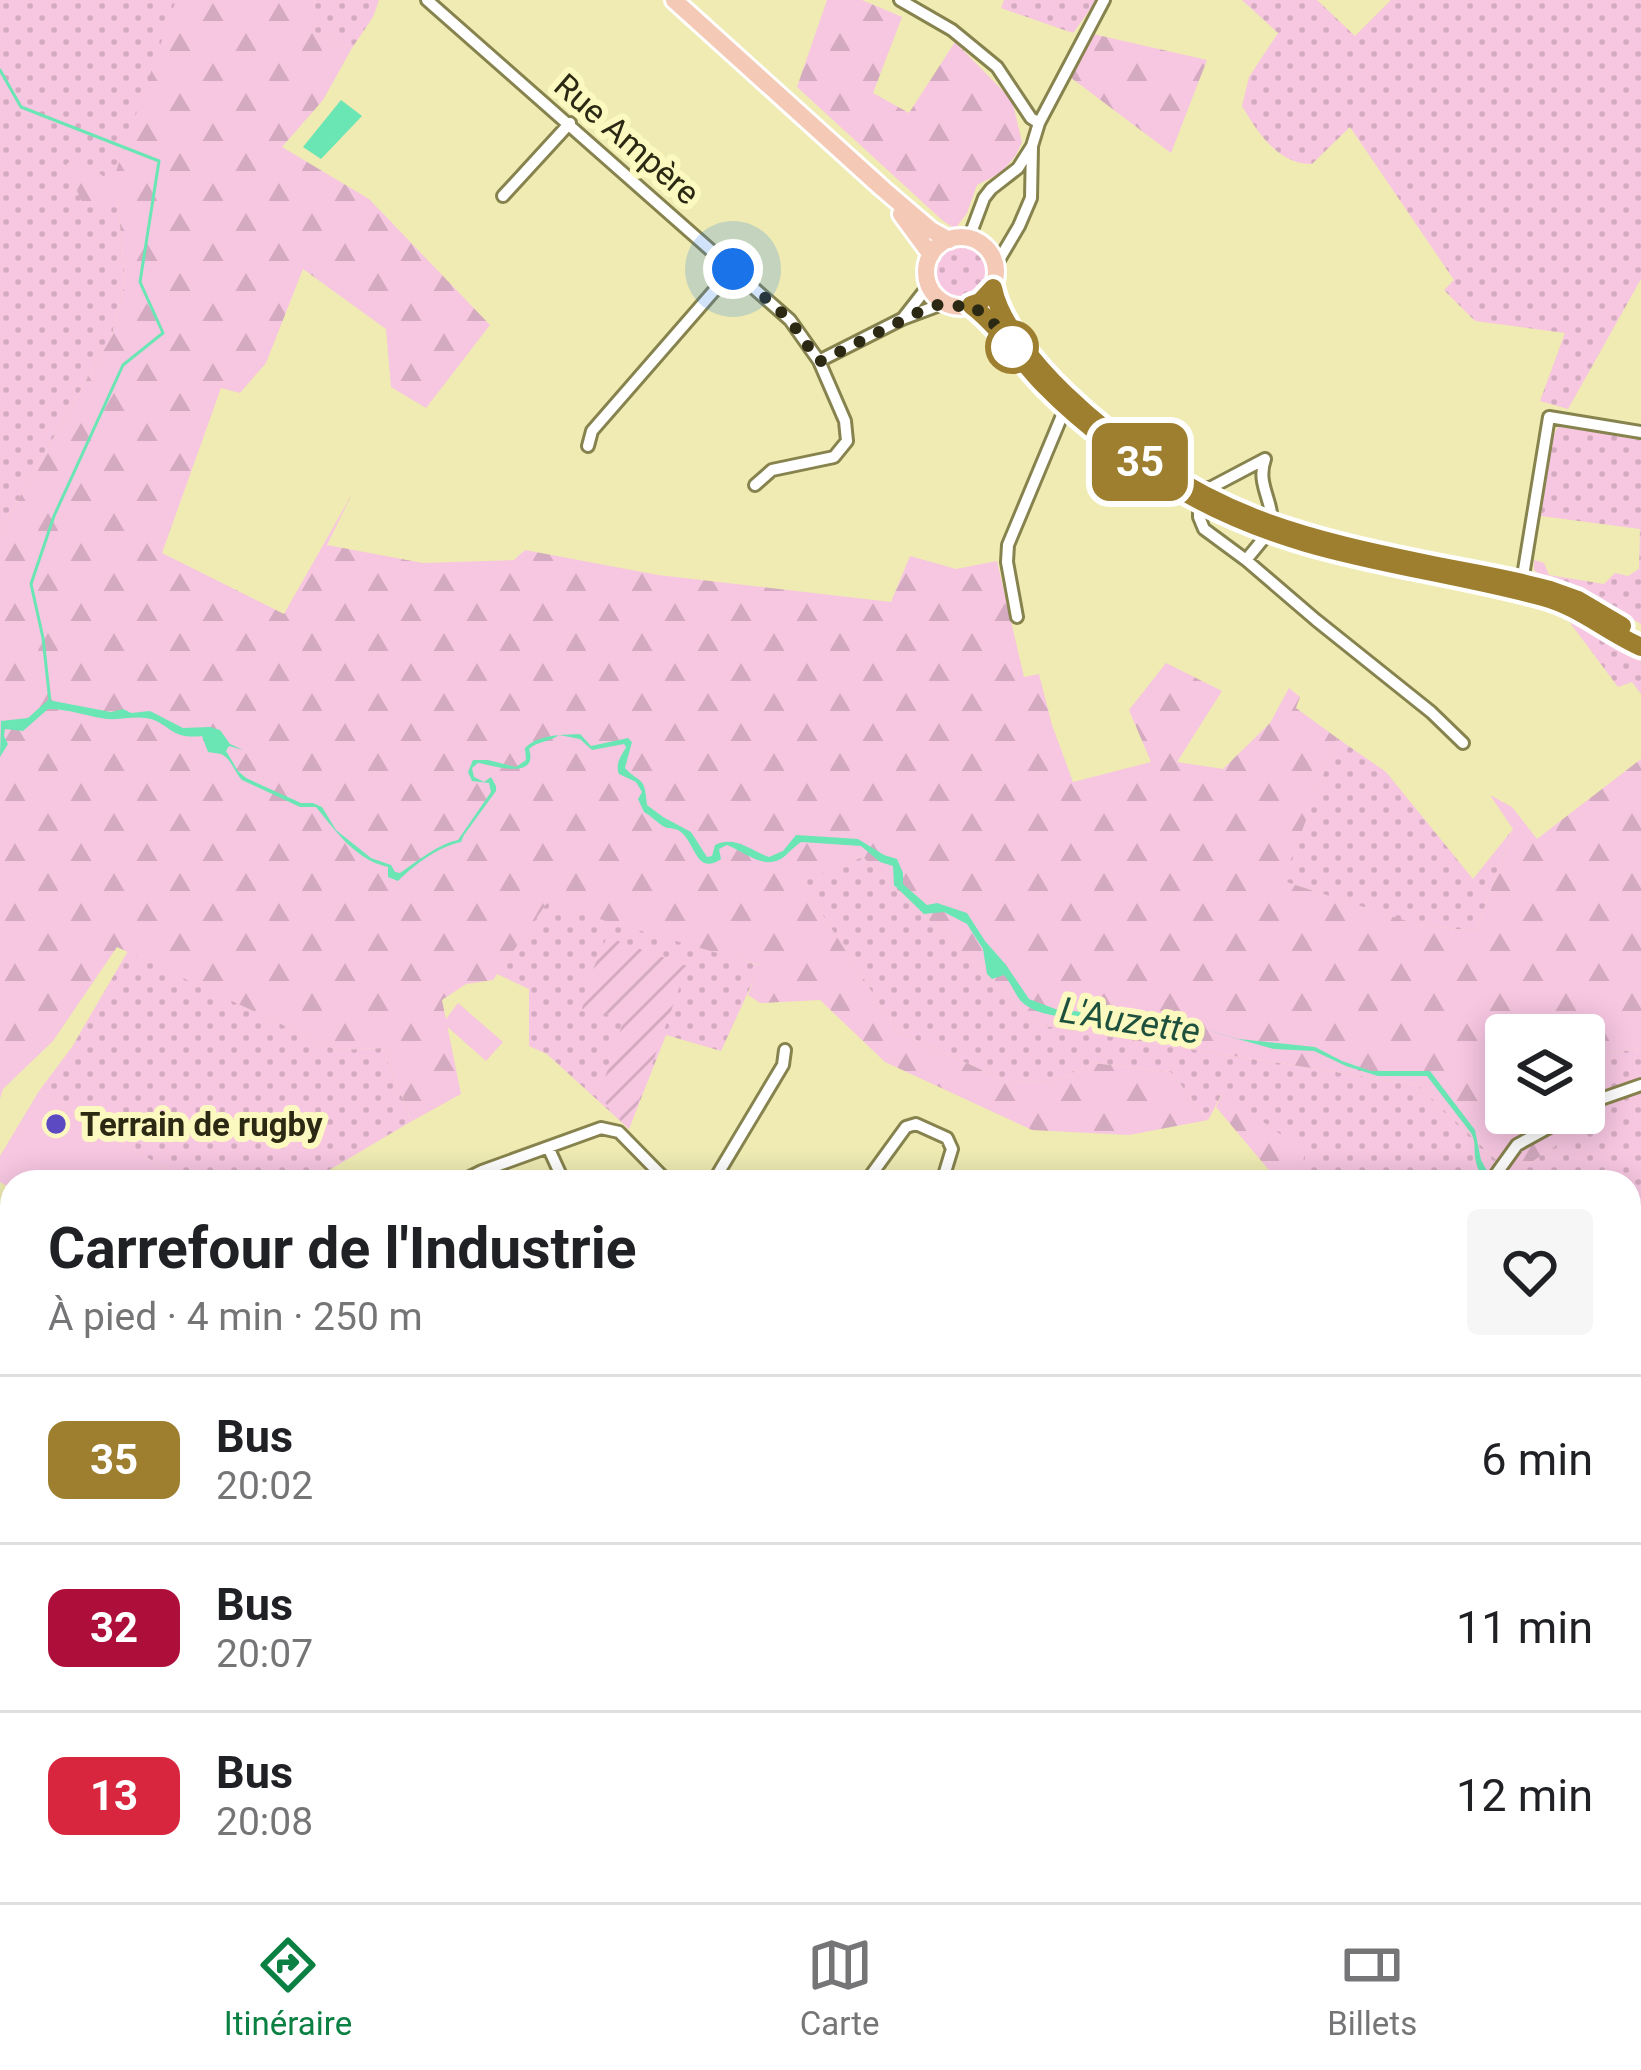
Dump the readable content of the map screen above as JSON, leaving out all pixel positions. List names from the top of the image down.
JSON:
{
  "streets": {
    "street": ["Rue Ampère"]
  },
  "water": ["L'Auzette"],
  "places": ["Terrain de rugby"],
  "lines": ["bus line 35"],
  "page": {
    "on_map": "35",
    "heading": ["Carrefour de l'Industrie", "À pied · 4 min · 250 m"],
    "list": [
      {
        "mark": "35",
        "name": "Bus",
        "note": "20:02",
        "value": "6 min"
      },
      {
        "mark": "32",
        "name": "Bus",
        "note": "20:07",
        "value": "11 min"
      },
      {
        "mark": "13",
        "name": "Bus",
        "note": "20:08",
        "value": "12 min"
      }
    ],
    "tabs": ["Itinéraire", "Carte", "Billets"]
  }
}
